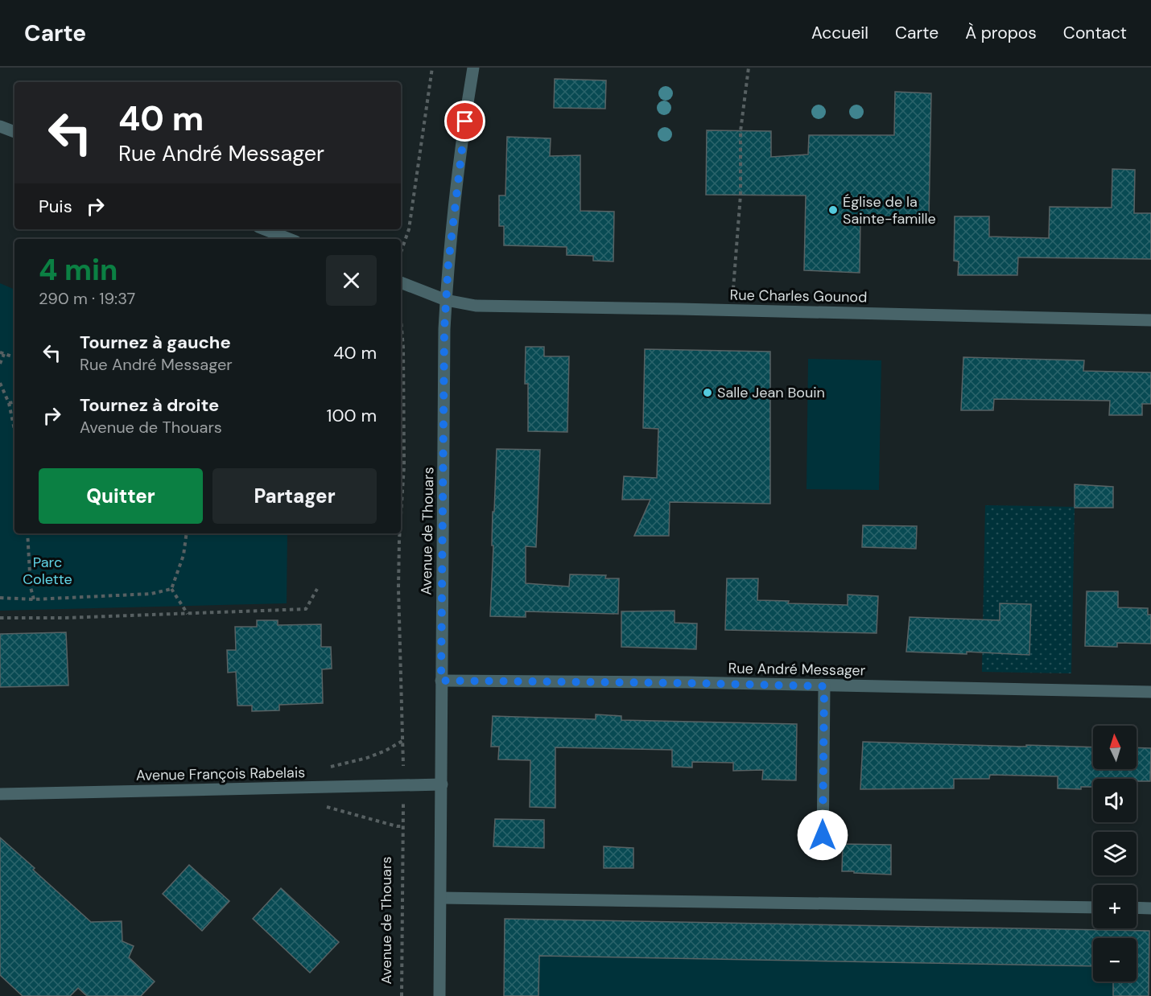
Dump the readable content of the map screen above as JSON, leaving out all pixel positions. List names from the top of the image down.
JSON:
{
  "streets": {
    "street": [
      "Rue Charles Gounod",
      "Avenue de Thouars",
      "Rue André Messager",
      "Avenue François Rabelais"
    ]
  },
  "crossings": [
    ["Rue Charles Gounod", "Avenue de Thouars"],
    ["Avenue de Thouars", "Rue André Messager"],
    ["Avenue de Thouars", "Avenue François Rabelais"]
  ],
  "parks": ["Parc Colette"],
  "places": ["Église de la Sainte-famille", "Salle Jean Bouin"],
  "north": "top",
  "page": {
    "header": "Carte",
    "nav": [
      "Accueil",
      "Carte",
      "À propos",
      "Contact"
    ],
    "turn": ["40 m", "Rue André Messager"],
    "then": "Puis",
    "heading": ["4 min", "290 m · 19:37"],
    "list": [
      {
        "name": "Tournez à gauche",
        "note": "Rue André Messager",
        "value": "40 m"
      },
      {
        "name": "Tournez à droite",
        "note": "Avenue de Thouars",
        "value": "100 m"
      }
    ],
    "buttons": ["Quitter", "Partager"],
    "map_buttons": ["+", "−"]
  }
}
